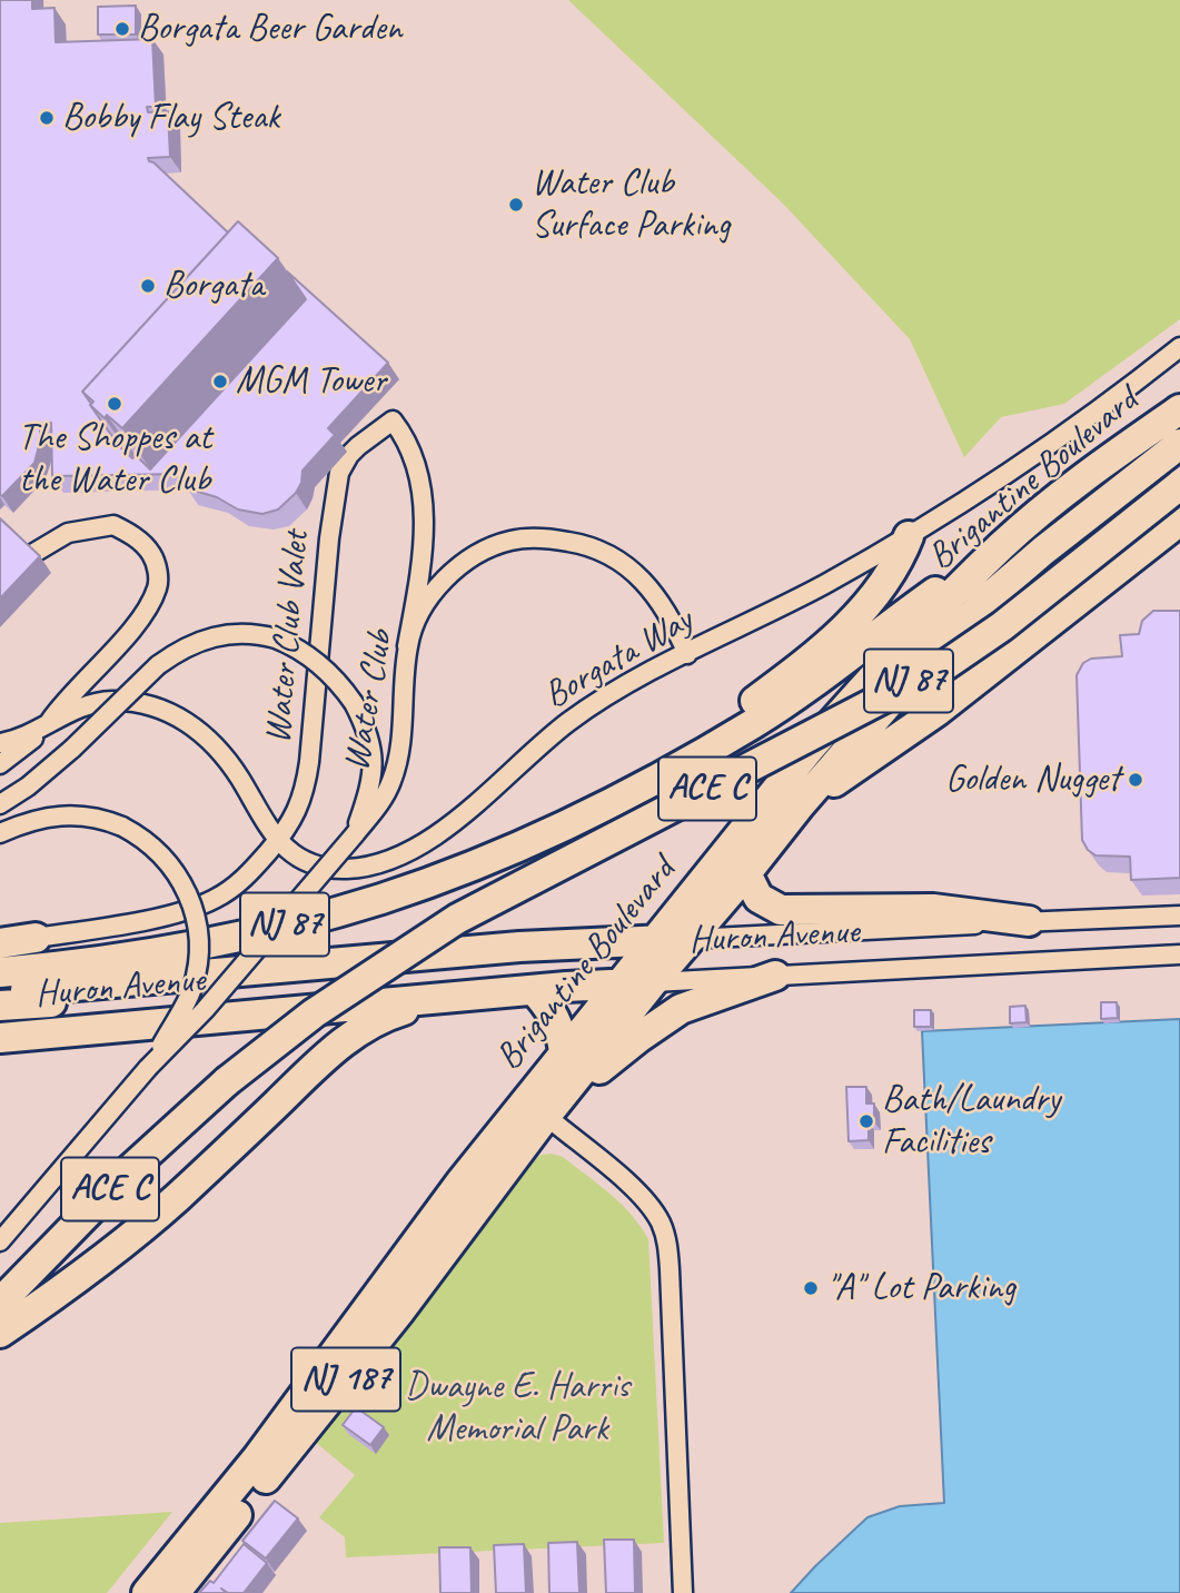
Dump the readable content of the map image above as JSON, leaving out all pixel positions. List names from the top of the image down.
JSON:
{
  "streets": {
    "main road": [
      "Brigantine Boulevard",
      "NJ 87",
      "ACE C",
      "Huron Avenue",
      "NJ 187"
    ],
    "street": ["Water Club Valet", "Borgata Way", "Water Club"]
  },
  "crossings": [
    ["Brigantine Boulevard", "NJ 87"],
    ["Brigantine Boulevard", "Huron Avenue"],
    ["Water Club Valet", "Borgata Way"],
    ["Water Club Valet", "Water Club"],
    ["Borgata Way", "Water Club"]
  ],
  "parks": ["Dwayne E. Harris Memorial Park"],
  "places": [
    "Borgata Beer Garden",
    "Bobby Flay Steak",
    "Water Club Surface Parking",
    "Borgata",
    "MGM Tower",
    "The Shoppes at the Water Club",
    "Golden Nugget",
    "Bath/Laundry Facilities",
    "\"A\" Lot Parking"
  ]
}
